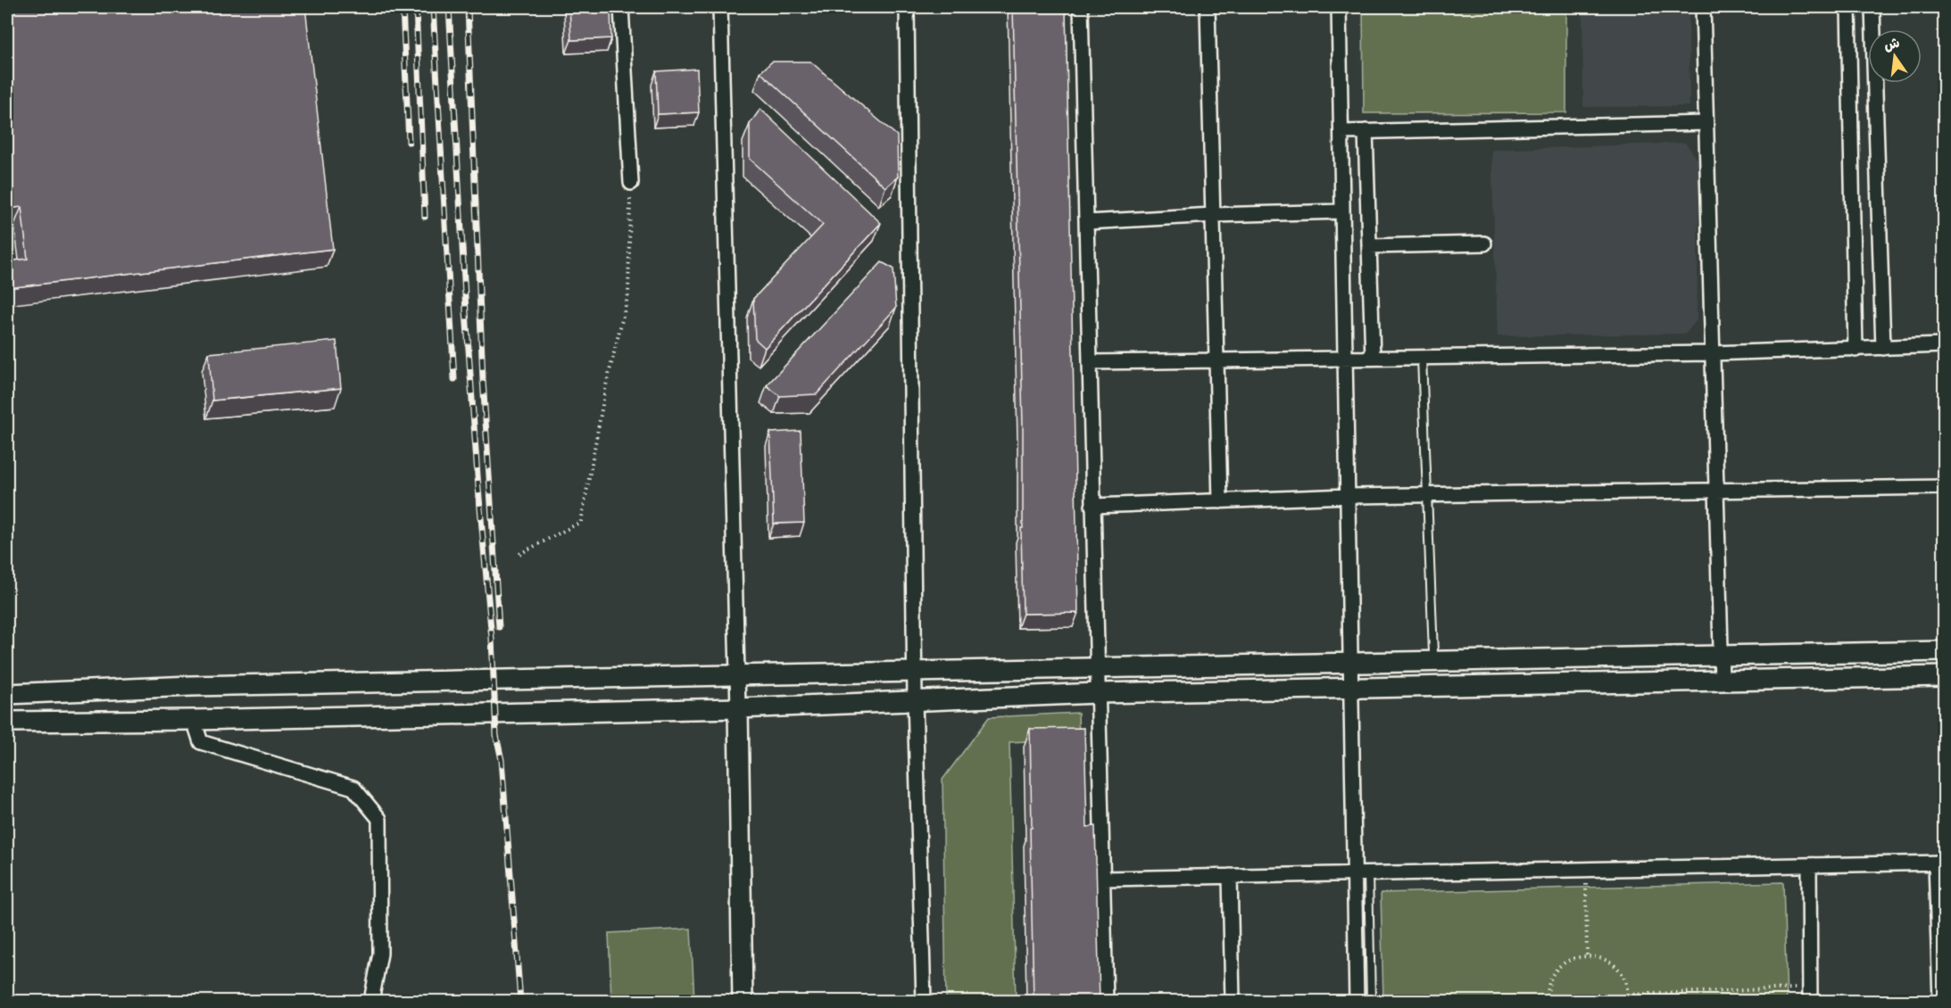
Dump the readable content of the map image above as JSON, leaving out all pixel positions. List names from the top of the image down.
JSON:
{
  "north": "top"
}
